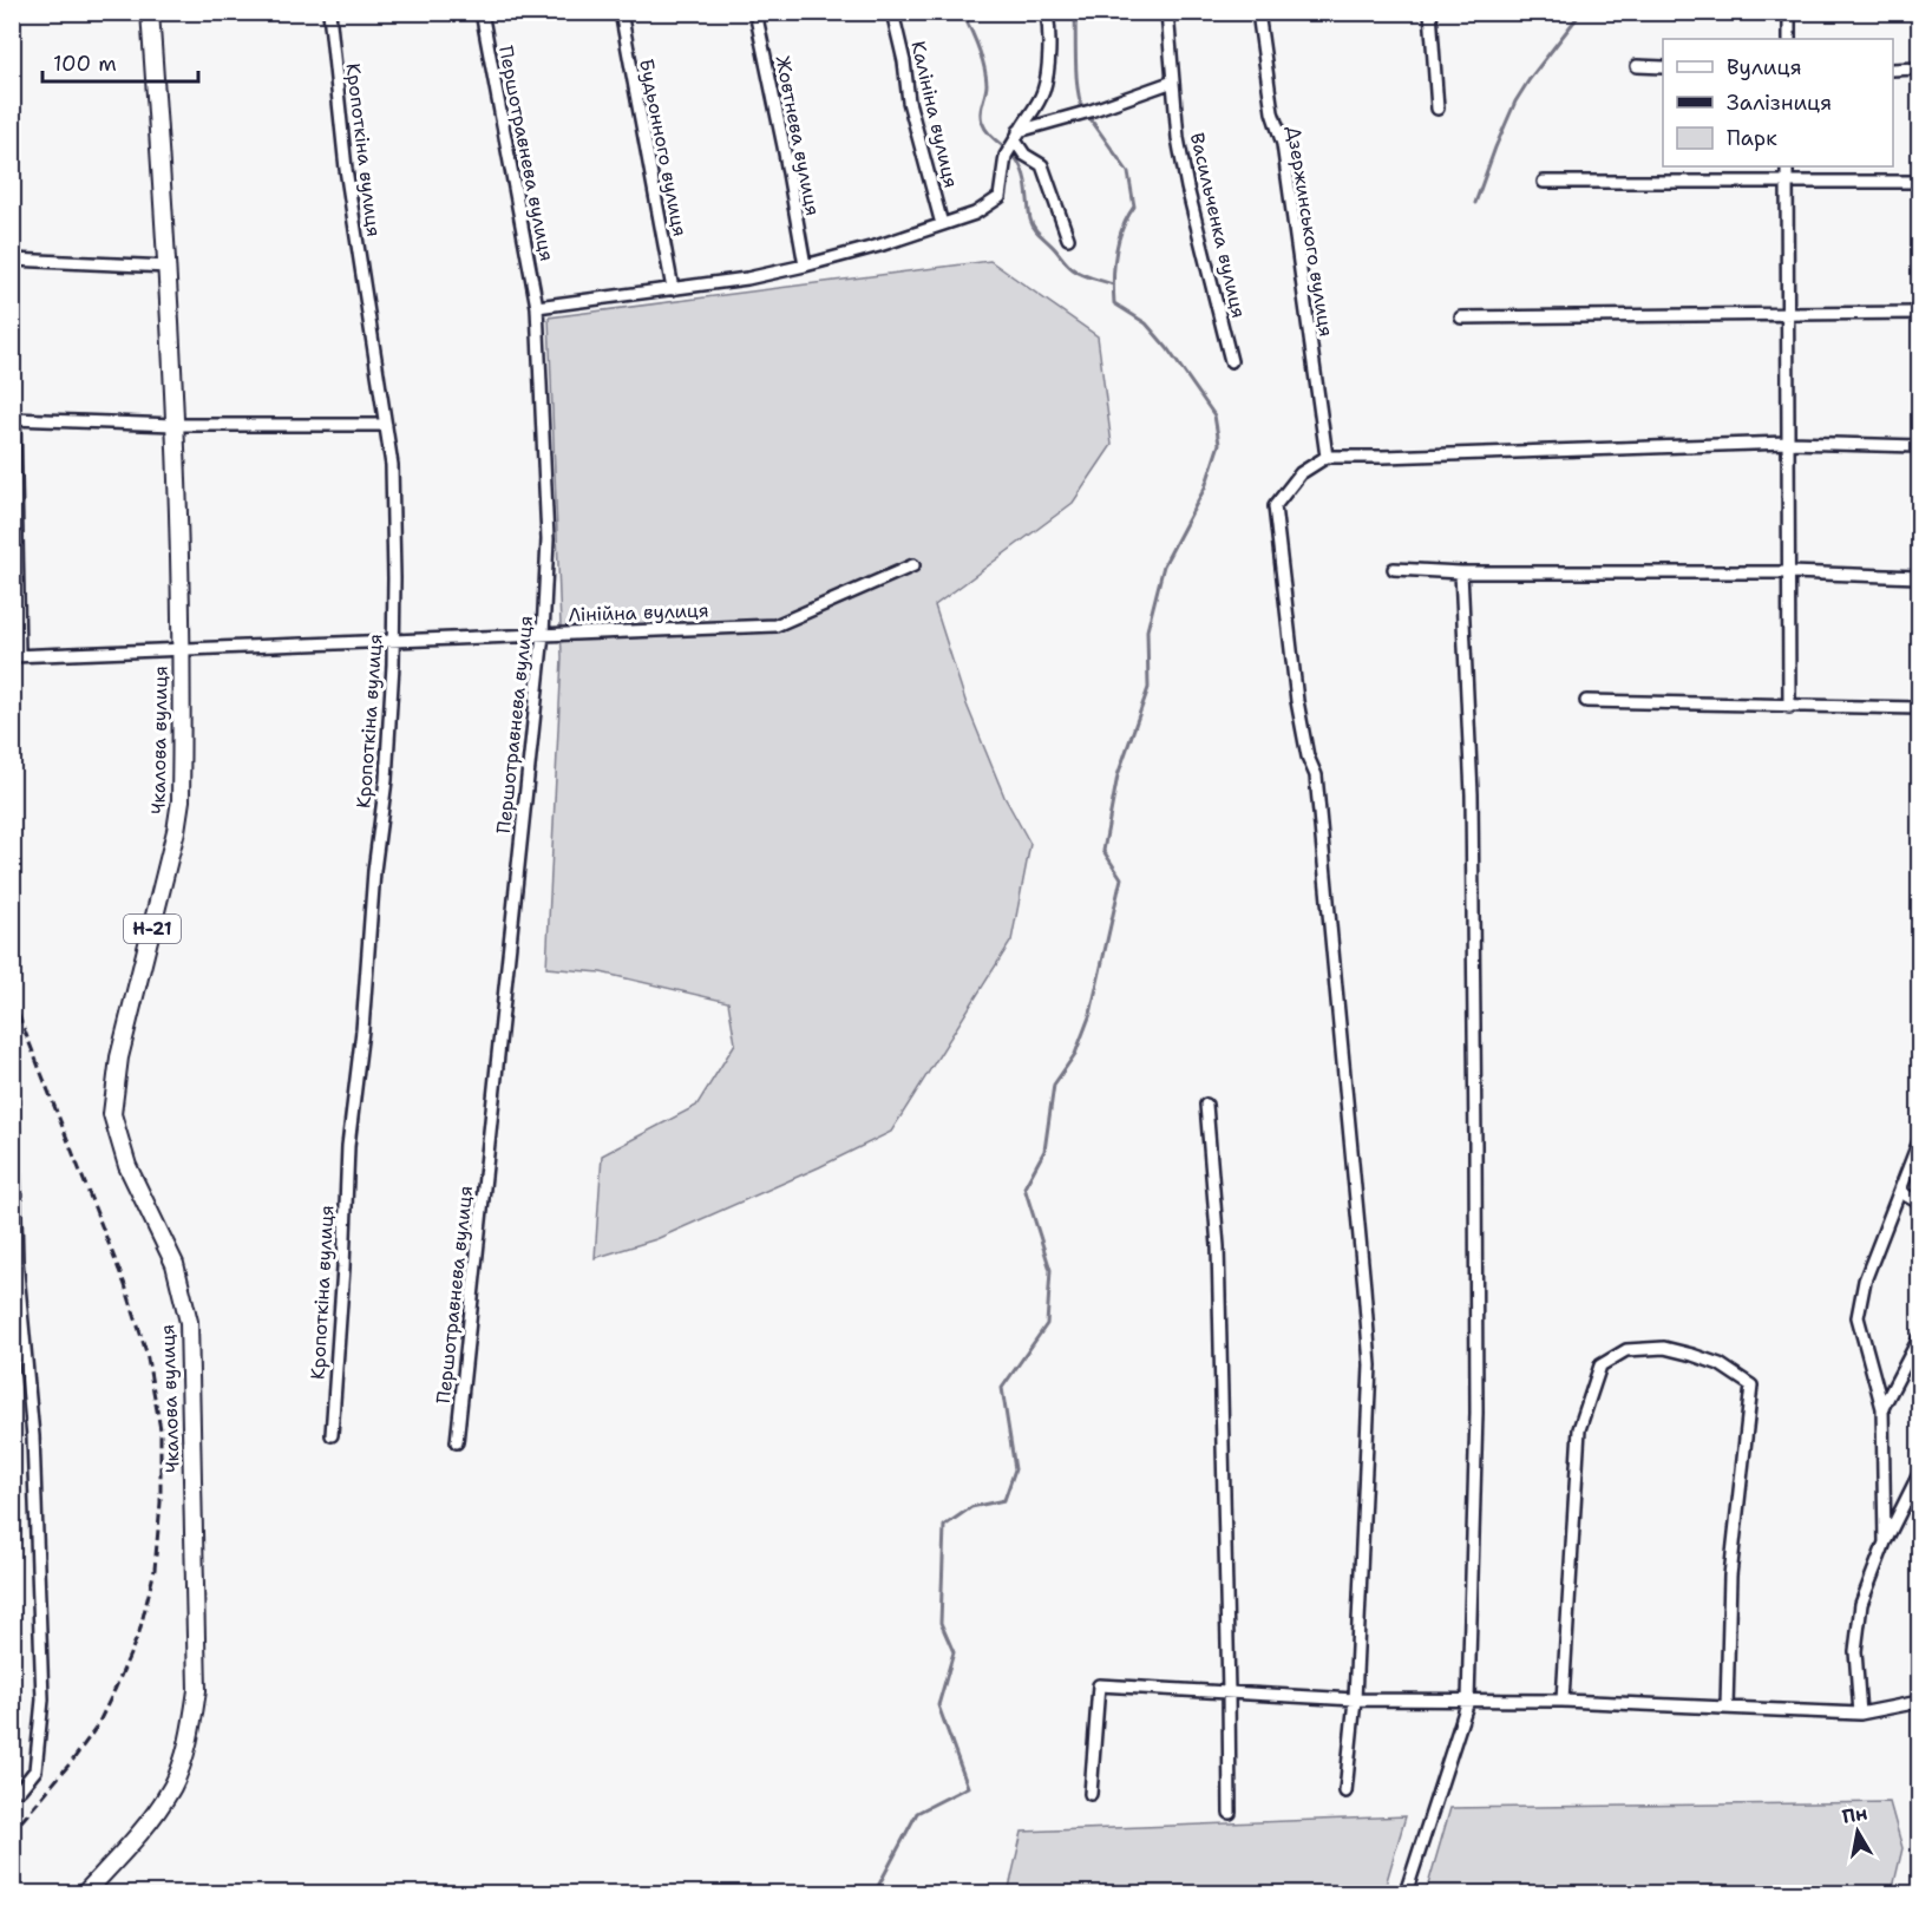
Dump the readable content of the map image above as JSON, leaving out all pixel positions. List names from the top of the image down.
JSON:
{
  "streets": {
    "main road": ["Чкалова вулиця", "Н-21"],
    "street": [
      "Калініна вулиця",
      "Жовтнева вулиця",
      "Будьонного вулиця",
      "Кропоткіна вулиця",
      "Першотравнева вулиця",
      "Васильченка вулиця",
      "Дзержинського вулиця",
      "Лінійна вулиця"
    ]
  },
  "crossings": [
    ["Кропоткіна вулиця", "Лінійна вулиця"],
    ["Першотравнева вулиця", "Лінійна вулиця"],
    ["Лінійна вулиця", "Чкалова вулиця"]
  ],
  "legend": ["Вулиця", "Залізниця", "Парк"],
  "scale_bar": "100 m",
  "north": "top"
}
